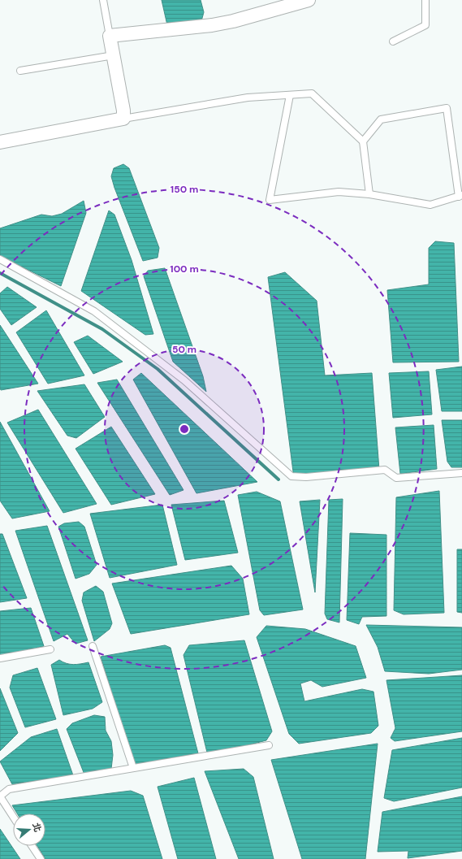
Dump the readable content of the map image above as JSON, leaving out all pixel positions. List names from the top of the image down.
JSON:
{
  "north": "right",
  "rings": ["150 m", "100 m", "50 m"]
}
